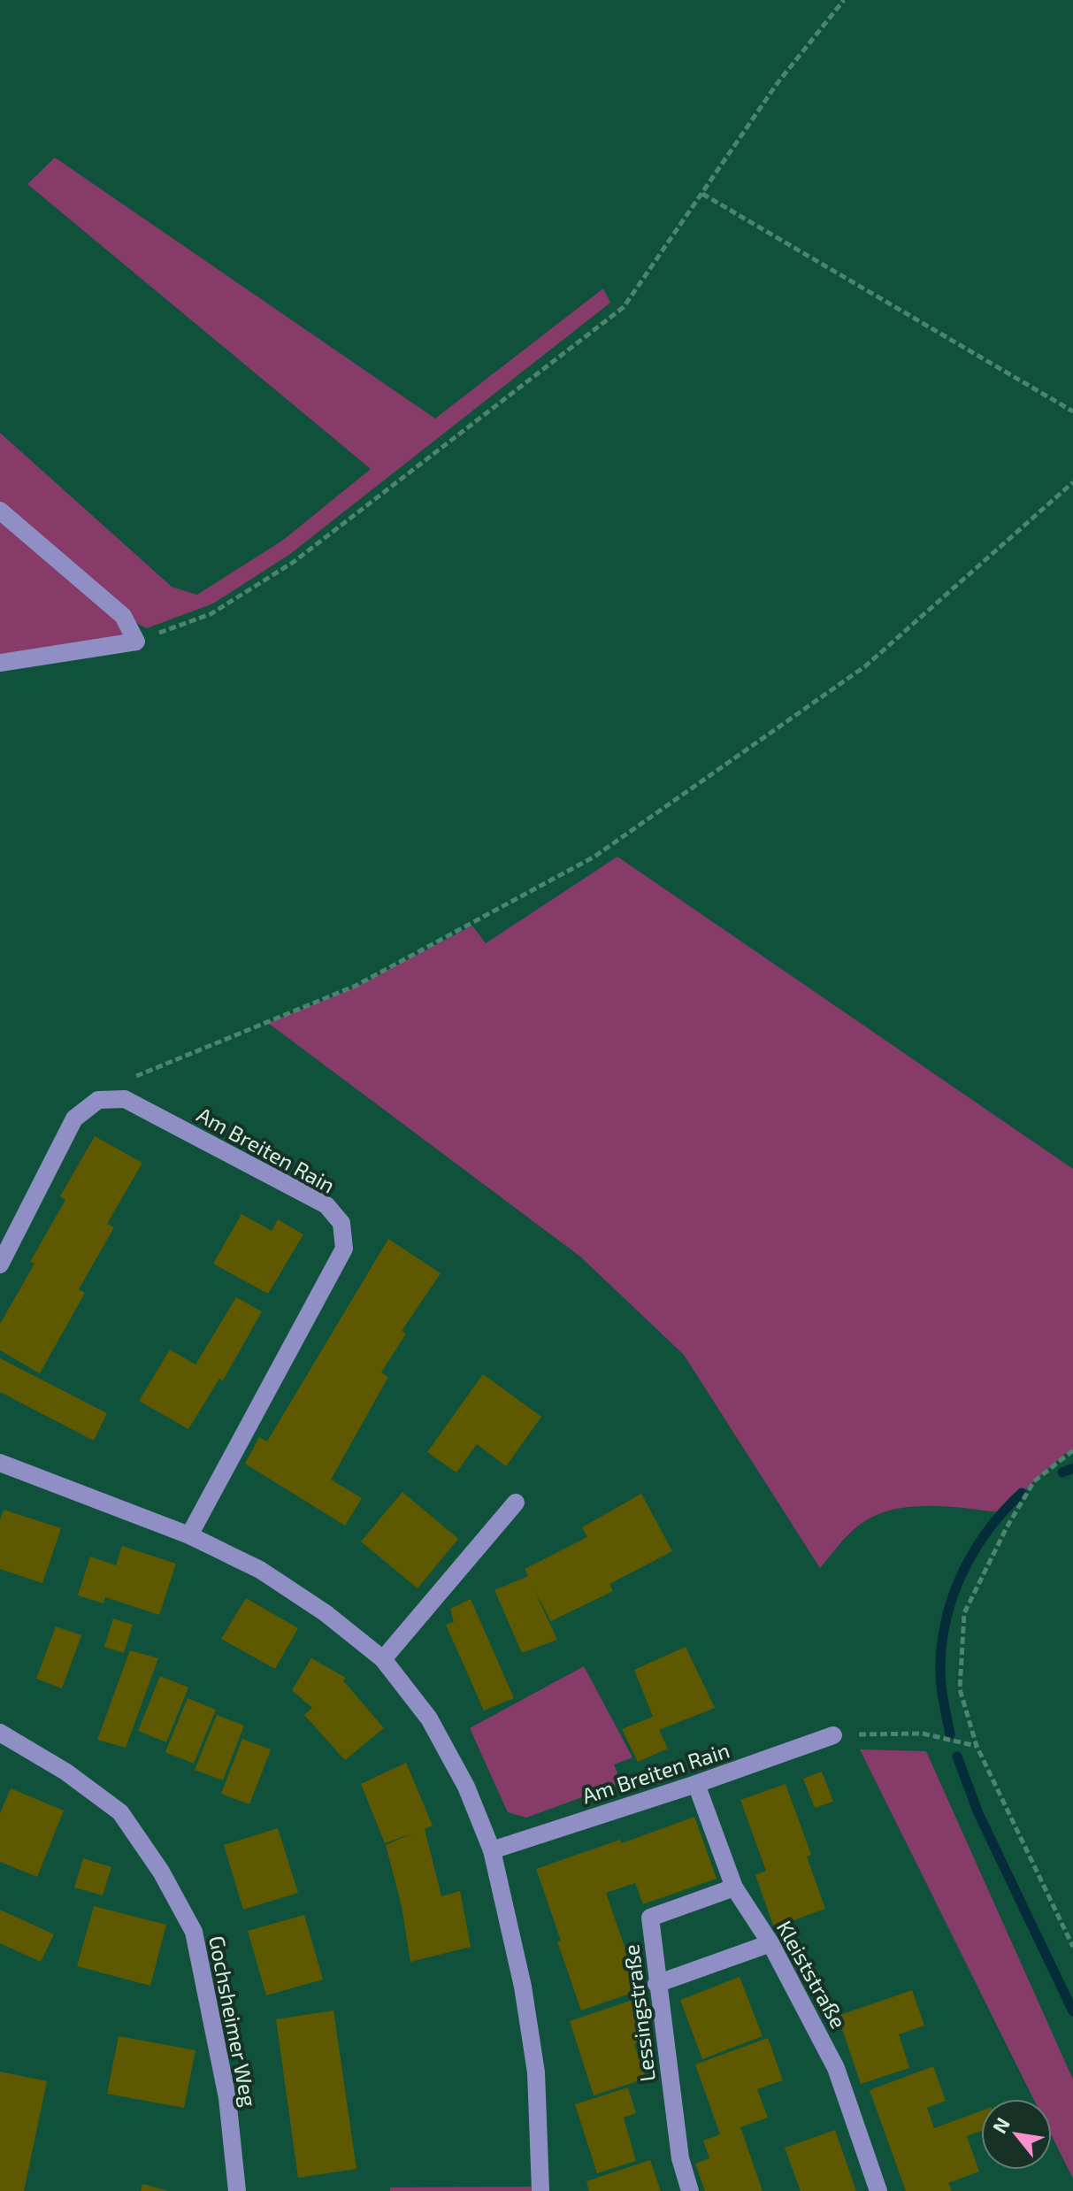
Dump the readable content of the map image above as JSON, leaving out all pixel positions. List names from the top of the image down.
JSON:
{
  "streets": {
    "street": [
      "Am Breiten Rain",
      "Kleiststraße",
      "Lessingstraße",
      "Gochsheimer Weg"
    ]
  },
  "crossings": [
    ["Am Breiten Rain", "Kleiststraße"],
    ["Kleiststraße", "Lessingstraße"]
  ],
  "north": "top left"
}
